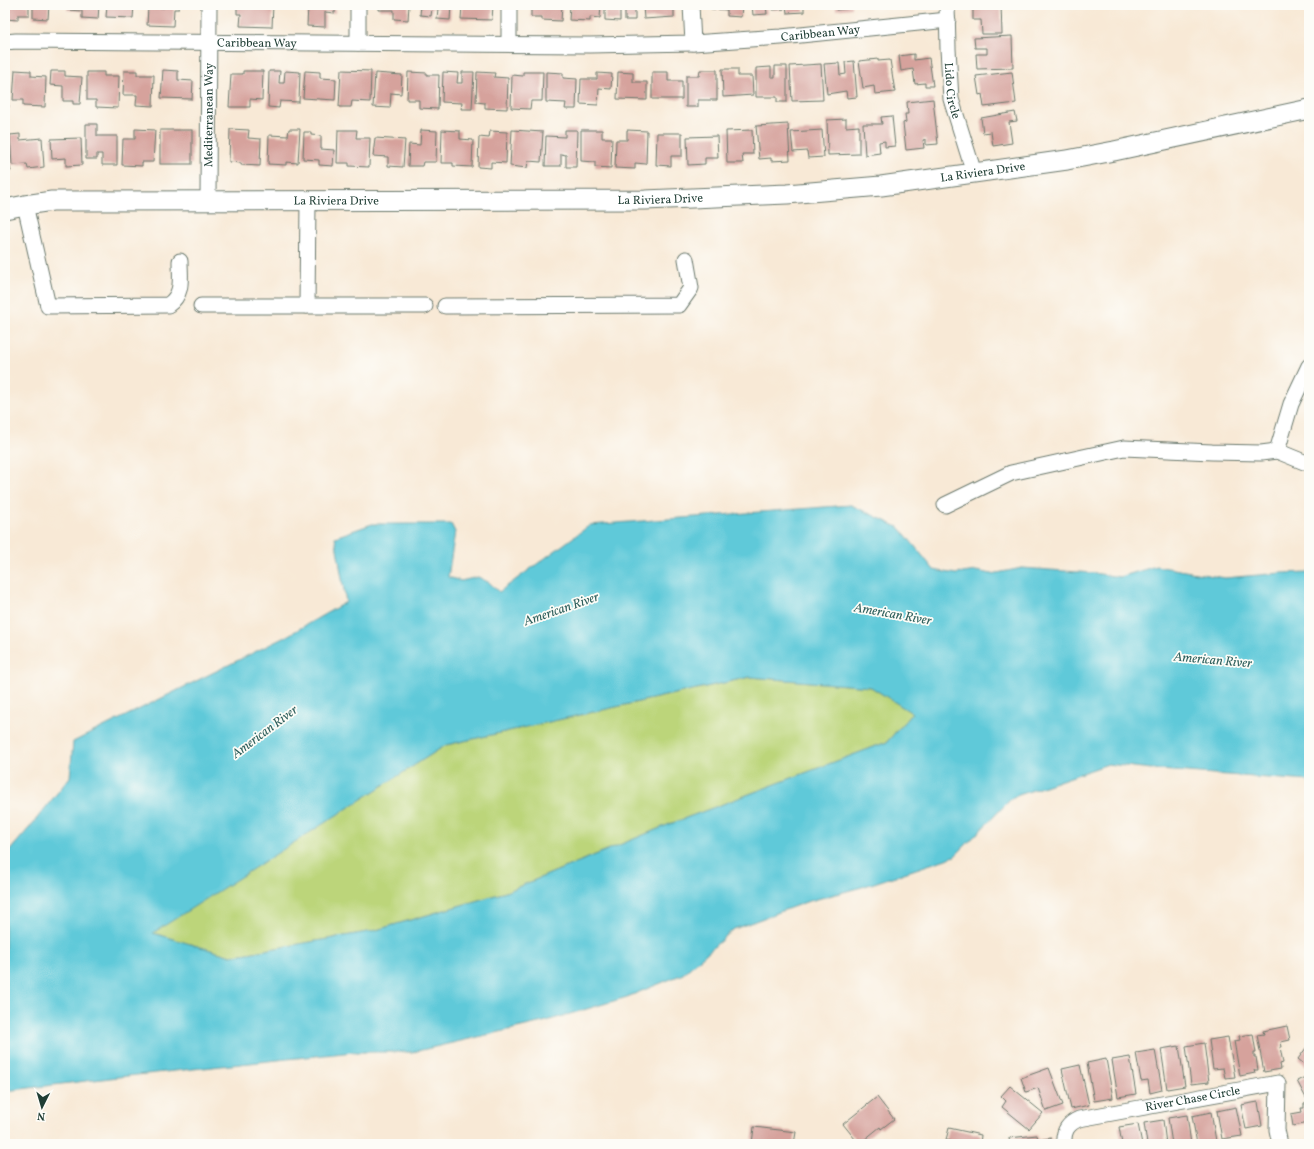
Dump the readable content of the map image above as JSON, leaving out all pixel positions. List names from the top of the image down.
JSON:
{
  "streets": {
    "street": [
      "Caribbean Way",
      "Lido Circle",
      "Mediterranean Way",
      "La Riviera Drive",
      "River Chase Circle"
    ]
  },
  "crossings": [
    ["Caribbean Way", "Lido Circle"],
    ["Caribbean Way", "Mediterranean Way"],
    ["Lido Circle", "La Riviera Drive"],
    ["Mediterranean Way", "La Riviera Drive"]
  ],
  "water": ["American River"],
  "north": "bottom"
}
